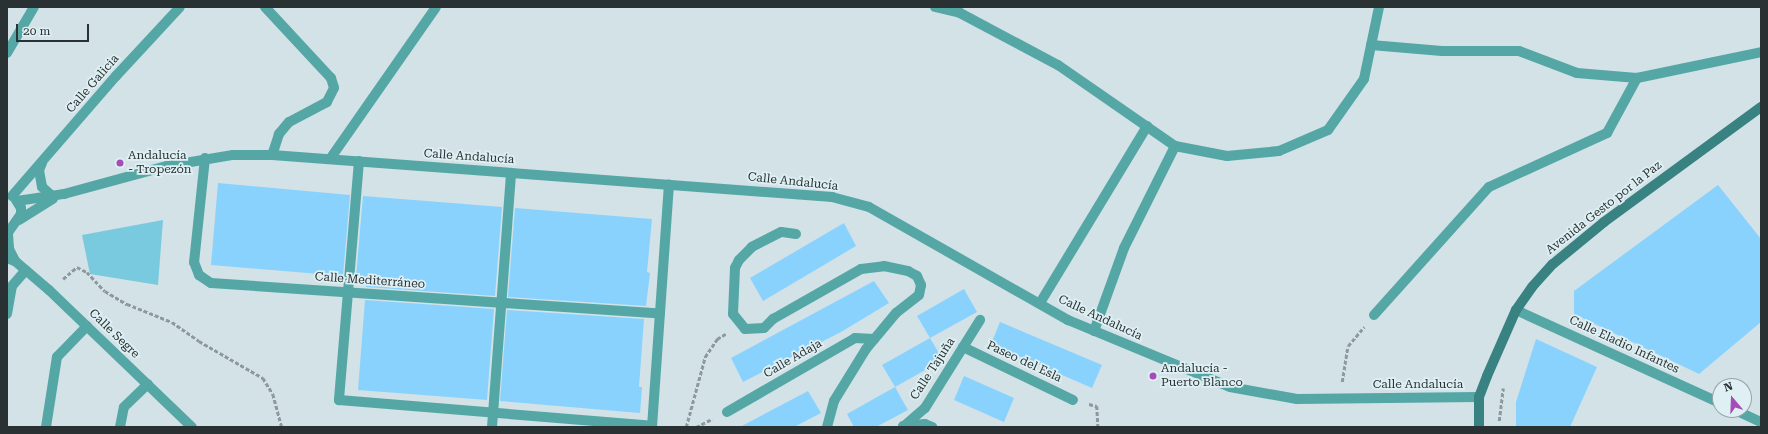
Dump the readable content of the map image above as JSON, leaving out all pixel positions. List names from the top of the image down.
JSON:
{
  "streets": {
    "main road": ["Avenida Gesto por la Paz"],
    "street": [
      "Calle Galicia",
      "Calle Andalucía",
      "Calle Mediterráneo",
      "Calle Segre",
      "Calle Eladio Infantes",
      "Calle Adaja",
      "Paseo del Esla",
      "Calle Tajuña"
    ]
  },
  "crossings": [
    ["Calle Galicia", "Calle Andalucía"],
    ["Calle Andalucía", "Avenida Gesto por la Paz"],
    ["Calle Andalucía", "Calle Mediterráneo"],
    ["Calle Andalucía", "Calle Segre"],
    ["Avenida Gesto por la Paz", "Calle Eladio Infantes"],
    ["Paseo del Esla", "Calle Tajuña"]
  ],
  "places": ["Andalucía - Tropezón", "Andalucía - Puerto Blanco"],
  "scale_bar": "20 m",
  "north": "top"
}
